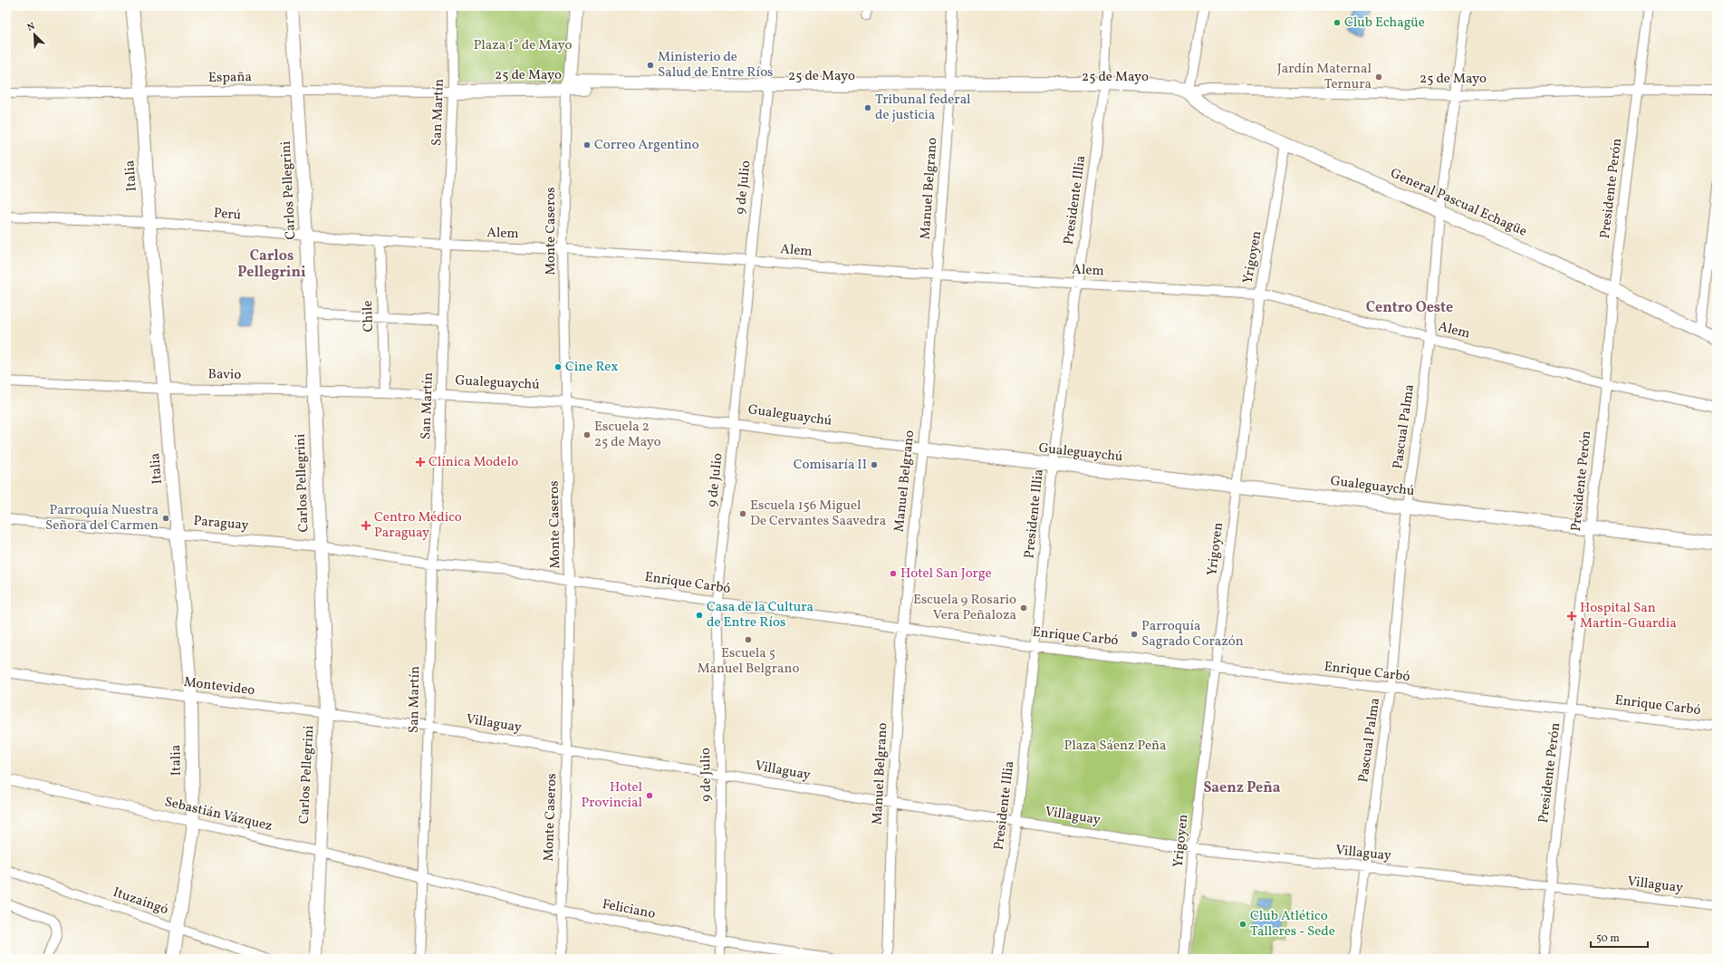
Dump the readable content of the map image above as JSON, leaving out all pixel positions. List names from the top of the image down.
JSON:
{
  "streets": {
    "street": [
      "25 de Mayo",
      "España",
      "San Martín",
      "Italia",
      "9 de Julio",
      "Manuel Belgrano",
      "Presidente Perón",
      "Carlos Pellegrini",
      "Presidente Illia",
      "General Pascual Echagüe",
      "Perú",
      "Monte Caseros",
      "Alem",
      "Yrigoyen",
      "Chile",
      "Bavio",
      "Gualeguaychú",
      "Pascual Palma",
      "Paraguay",
      "Enrique Carbó",
      "Montevideo",
      "Villaguay",
      "Sebastián Vázquez",
      "Ituzaingó",
      "Feliciano"
    ]
  },
  "crossings": [
    ["25 de Mayo", "España"],
    ["25 de Mayo", "San Martín"],
    ["25 de Mayo", "9 de Julio"],
    ["25 de Mayo", "Manuel Belgrano"],
    ["25 de Mayo", "Presidente Perón"],
    ["25 de Mayo", "Presidente Illia"],
    ["25 de Mayo", "General Pascual Echagüe"],
    ["25 de Mayo", "Monte Caseros"],
    ["25 de Mayo", "Pascual Palma"],
    ["España", "San Martín"],
    ["España", "Italia"],
    ["España", "Carlos Pellegrini"],
    ["San Martín", "Perú"],
    ["San Martín", "Alem"],
    ["San Martín", "Bavio"],
    ["San Martín", "Gualeguaychú"],
    ["San Martín", "Paraguay"],
    ["San Martín", "Enrique Carbó"],
    ["San Martín", "Montevideo"],
    ["San Martín", "Villaguay"],
    ["San Martín", "Sebastián Vázquez"],
    ["San Martín", "Feliciano"],
    ["Italia", "Perú"],
    ["Italia", "Bavio"],
    ["Italia", "Paraguay"],
    ["Italia", "Montevideo"],
    ["Italia", "Sebastián Vázquez"],
    ["Italia", "Ituzaingó"],
    ["9 de Julio", "Alem"],
    ["9 de Julio", "Gualeguaychú"],
    ["9 de Julio", "Enrique Carbó"],
    ["9 de Julio", "Villaguay"],
    ["9 de Julio", "Feliciano"],
    ["Manuel Belgrano", "Alem"],
    ["Manuel Belgrano", "Gualeguaychú"],
    ["Manuel Belgrano", "Enrique Carbó"],
    ["Manuel Belgrano", "Villaguay"],
    ["Presidente Perón", "General Pascual Echagüe"],
    ["Presidente Perón", "Alem"],
    ["Presidente Perón", "Gualeguaychú"],
    ["Presidente Perón", "Enrique Carbó"],
    ["Presidente Perón", "Villaguay"],
    ["Carlos Pellegrini", "Perú"],
    ["Carlos Pellegrini", "Bavio"],
    ["Carlos Pellegrini", "Paraguay"],
    ["Carlos Pellegrini", "Montevideo"],
    ["Carlos Pellegrini", "Sebastián Vázquez"],
    ["Presidente Illia", "Alem"],
    ["Presidente Illia", "Gualeguaychú"],
    ["Presidente Illia", "Enrique Carbó"],
    ["Presidente Illia", "Villaguay"],
    ["General Pascual Echagüe", "Yrigoyen"],
    ["General Pascual Echagüe", "Pascual Palma"],
    ["Perú", "Alem"],
    ["Perú", "Chile"],
    ["Monte Caseros", "Alem"],
    ["Monte Caseros", "Gualeguaychú"],
    ["Monte Caseros", "Enrique Carbó"],
    ["Monte Caseros", "Villaguay"],
    ["Monte Caseros", "Feliciano"],
    ["Alem", "Yrigoyen"],
    ["Alem", "Pascual Palma"],
    ["Yrigoyen", "Gualeguaychú"],
    ["Yrigoyen", "Enrique Carbó"],
    ["Yrigoyen", "Villaguay"],
    ["Chile", "Bavio"],
    ["Bavio", "Gualeguaychú"],
    ["Gualeguaychú", "Pascual Palma"],
    ["Pascual Palma", "Enrique Carbó"],
    ["Pascual Palma", "Villaguay"],
    ["Paraguay", "Enrique Carbó"],
    ["Montevideo", "Villaguay"],
    ["Sebastián Vázquez", "Feliciano"]
  ],
  "districts": ["Carlos Pellegrini", "Centro Oeste", "Saenz Peña"],
  "parks": ["Plaza 1° de Mayo", "Plaza Sáenz Peña"],
  "places": {
    "other": [
      "Club Echagüe",
      "Ministerio de Salud de Entre Ríos",
      "Jardín Maternal Ternura",
      "Tribunal federal de justicia",
      "Correo Argentino",
      "Cine Rex",
      "Escuela 2 25 de Mayo",
      "Comisaría II",
      "Escuela 156 Miguel De Cervantes Saavedra",
      "Parroquía Nuestra Señora del Carmen",
      "Hotel San Jorge",
      "Escuela 9 Rosario Vera Peñaloza",
      "Casa de la Cultura de Entre Ríos",
      "Parroquía Sagrado Corazón",
      "Escuela 5 Manuel Belgrano",
      "Hotel Provincial",
      "Club Atlético Talleres - Sede"
    ],
    "health": ["Clínica Modelo", "Centro Médico Paraguay", "Hospital San Martin-Guardia"]
  },
  "scale_bar": "50 m",
  "north": "top left"
}
